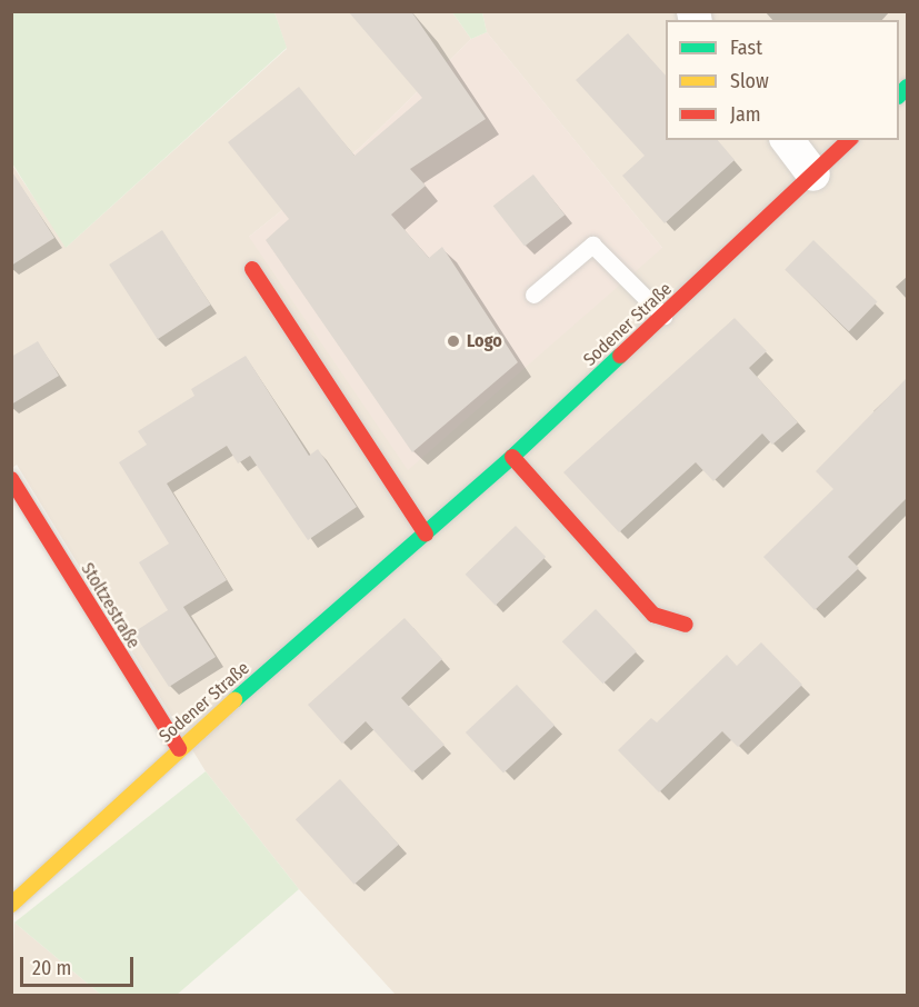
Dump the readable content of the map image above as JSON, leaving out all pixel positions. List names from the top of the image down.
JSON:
{
  "streets": {
    "main road": ["Sodener Straße", "Stoltzestraße"]
  },
  "crossings": [
    ["Sodener Straße", "Stoltzestraße"]
  ],
  "places": ["Logo"],
  "legend": ["Fast", "Slow", "Jam"],
  "scale_bar": "20 m"
}
